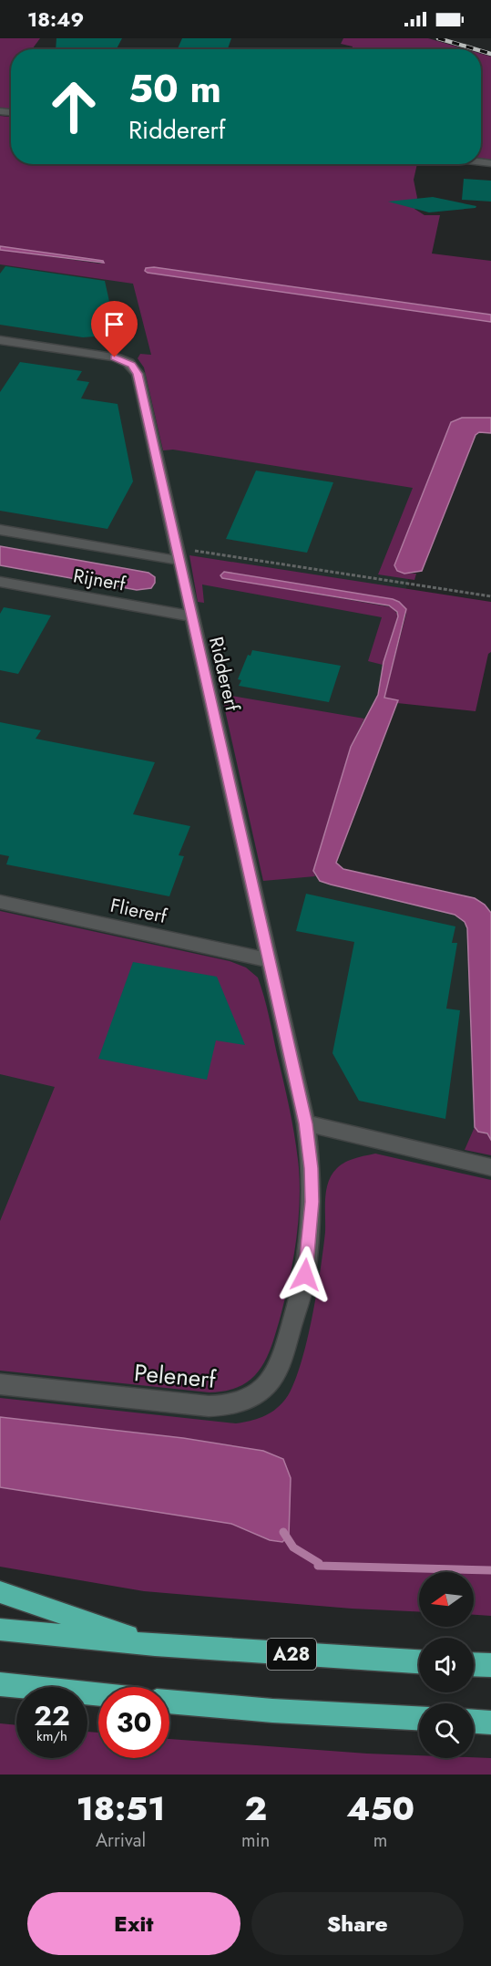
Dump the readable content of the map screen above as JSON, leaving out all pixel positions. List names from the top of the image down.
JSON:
{
  "streets": {
    "highway": ["A28"],
    "street": [
      "Rijnerf",
      "Riddererf",
      "Fliererf",
      "Pelenerf"
    ]
  },
  "crossings": [
    ["Rijnerf", "Riddererf"],
    ["Riddererf", "Fliererf"],
    ["Riddererf", "Pelenerf"]
  ],
  "north": "left",
  "page": {
    "status": "18:49",
    "turn": ["50 m", "Riddererf"],
    "speed": "22 km/h",
    "limit": "30",
    "eta": [
      "18:51",
      "Arrival",
      "2",
      "min",
      "450",
      "m"
    ],
    "buttons": ["Exit", "Share"]
  }
}
